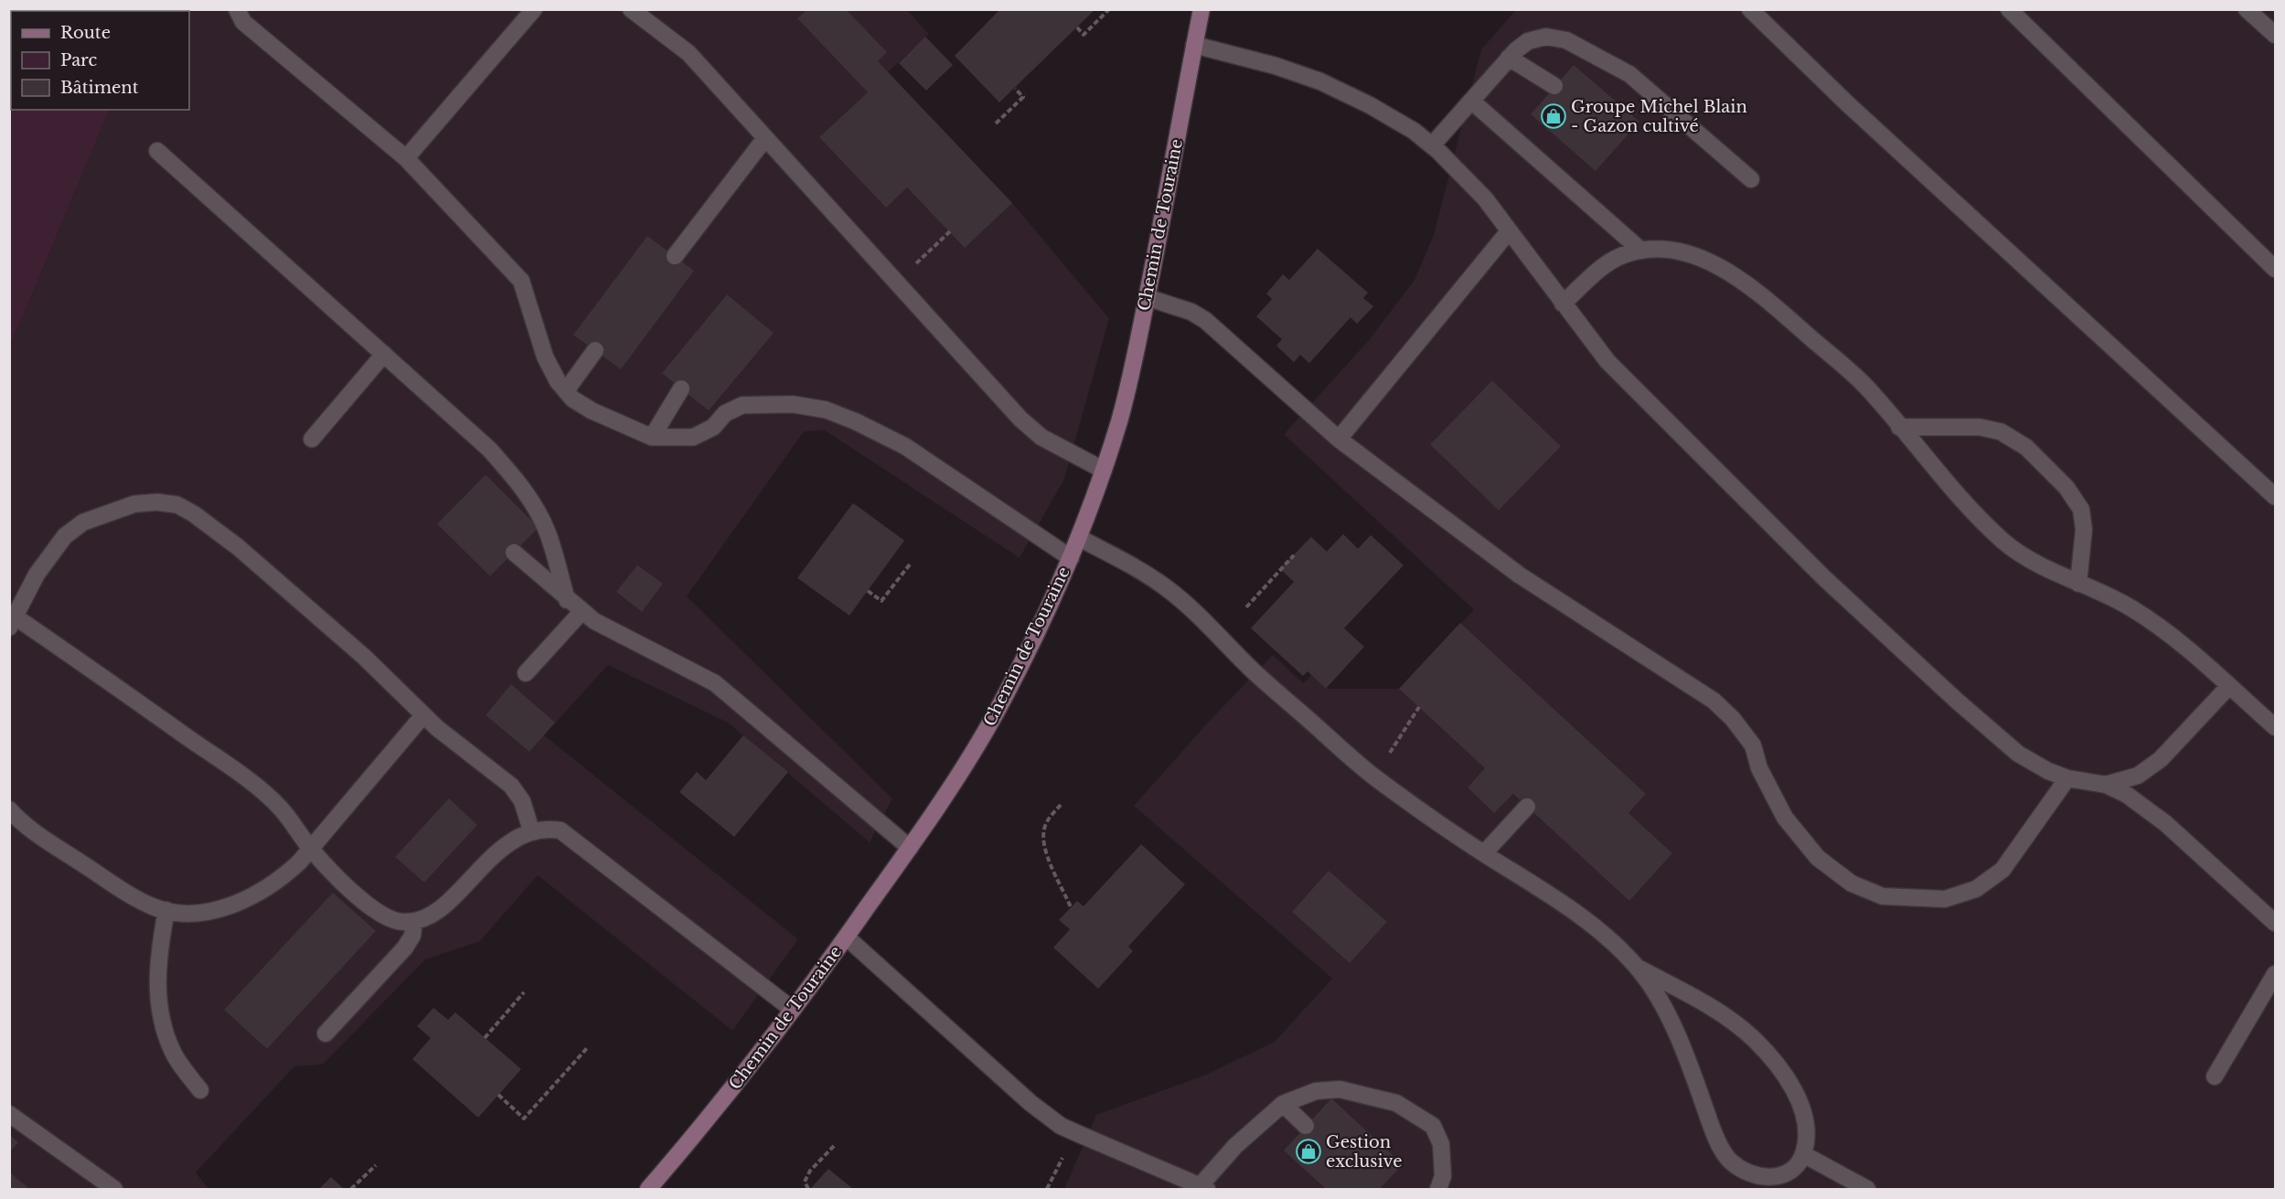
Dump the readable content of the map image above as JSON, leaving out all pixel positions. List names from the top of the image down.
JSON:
{
  "streets": {
    "street": ["Chemin de Touraine"]
  },
  "places": {
    "shop": ["Groupe Michel Blain - Gazon cultivé", "Gestion exclusive"]
  },
  "legend": ["Route", "Parc", "Bâtiment"]
}
